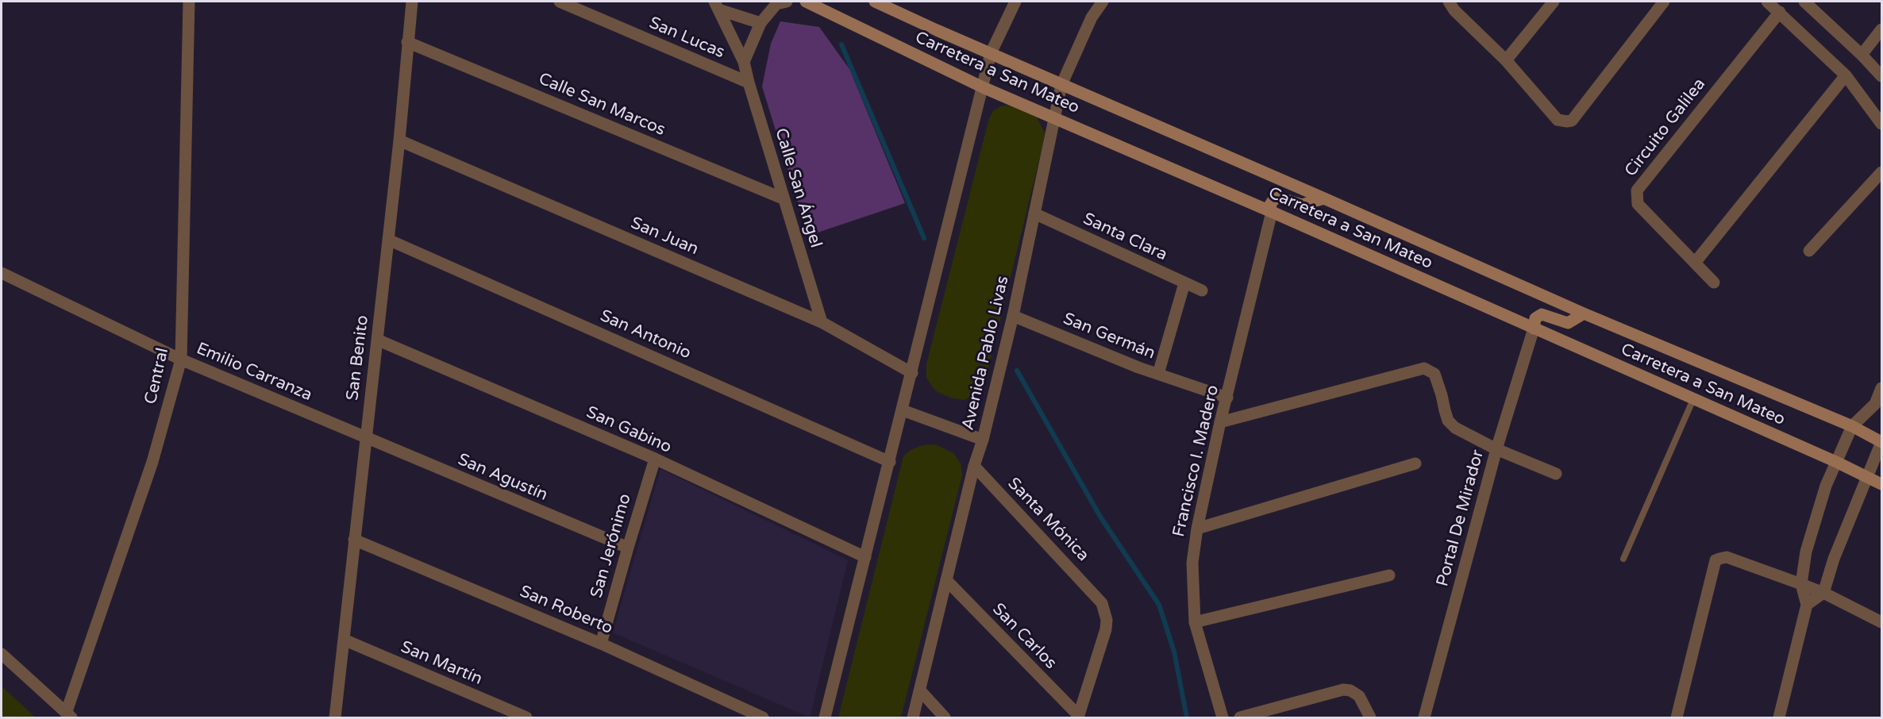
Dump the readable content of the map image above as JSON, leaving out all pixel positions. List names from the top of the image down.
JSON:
{
  "streets": {
    "main road": ["Carretera a San Mateo"],
    "street": [
      "San Lucas",
      "Calle San Marcos",
      "Circuito Galilea",
      "Calle San Ángel",
      "San Juan",
      "Santa Clara",
      "San Antonio",
      "San Germán",
      "Avenida Pablo Livas",
      "San Benito",
      "Emilio Carranza",
      "Central",
      "San Gabino",
      "Francisco I. Madero",
      "San Agustín",
      "Portal De Mirador",
      "Santa Mónica",
      "San Jerónimo",
      "San Roberto",
      "San Carlos",
      "San Martín"
    ]
  },
  "crossings": [
    ["San Lucas", "Calle San Ángel"],
    ["Carretera a San Mateo", "Avenida Pablo Livas"],
    ["Carretera a San Mateo", "Francisco I. Madero"],
    ["Carretera a San Mateo", "Portal De Mirador"],
    ["Calle San Marcos", "Calle San Ángel"],
    ["Calle San Marcos", "San Benito"],
    ["Calle San Ángel", "San Juan"],
    ["San Juan", "San Benito"],
    ["Santa Clara", "San Germán"],
    ["Santa Clara", "Avenida Pablo Livas"],
    ["San Antonio", "San Benito"],
    ["San Germán", "Avenida Pablo Livas"],
    ["Avenida Pablo Livas", "Santa Mónica"],
    ["Avenida Pablo Livas", "San Carlos"],
    ["San Benito", "Emilio Carranza"],
    ["San Benito", "San Gabino"],
    ["San Benito", "San Agustín"],
    ["San Benito", "San Roberto"],
    ["San Benito", "San Martín"],
    ["Emilio Carranza", "Central"],
    ["Emilio Carranza", "San Agustín"],
    ["San Gabino", "San Jerónimo"],
    ["San Agustín", "San Jerónimo"],
    ["Santa Mónica", "San Carlos"],
    ["San Jerónimo", "San Roberto"]
  ]
}
